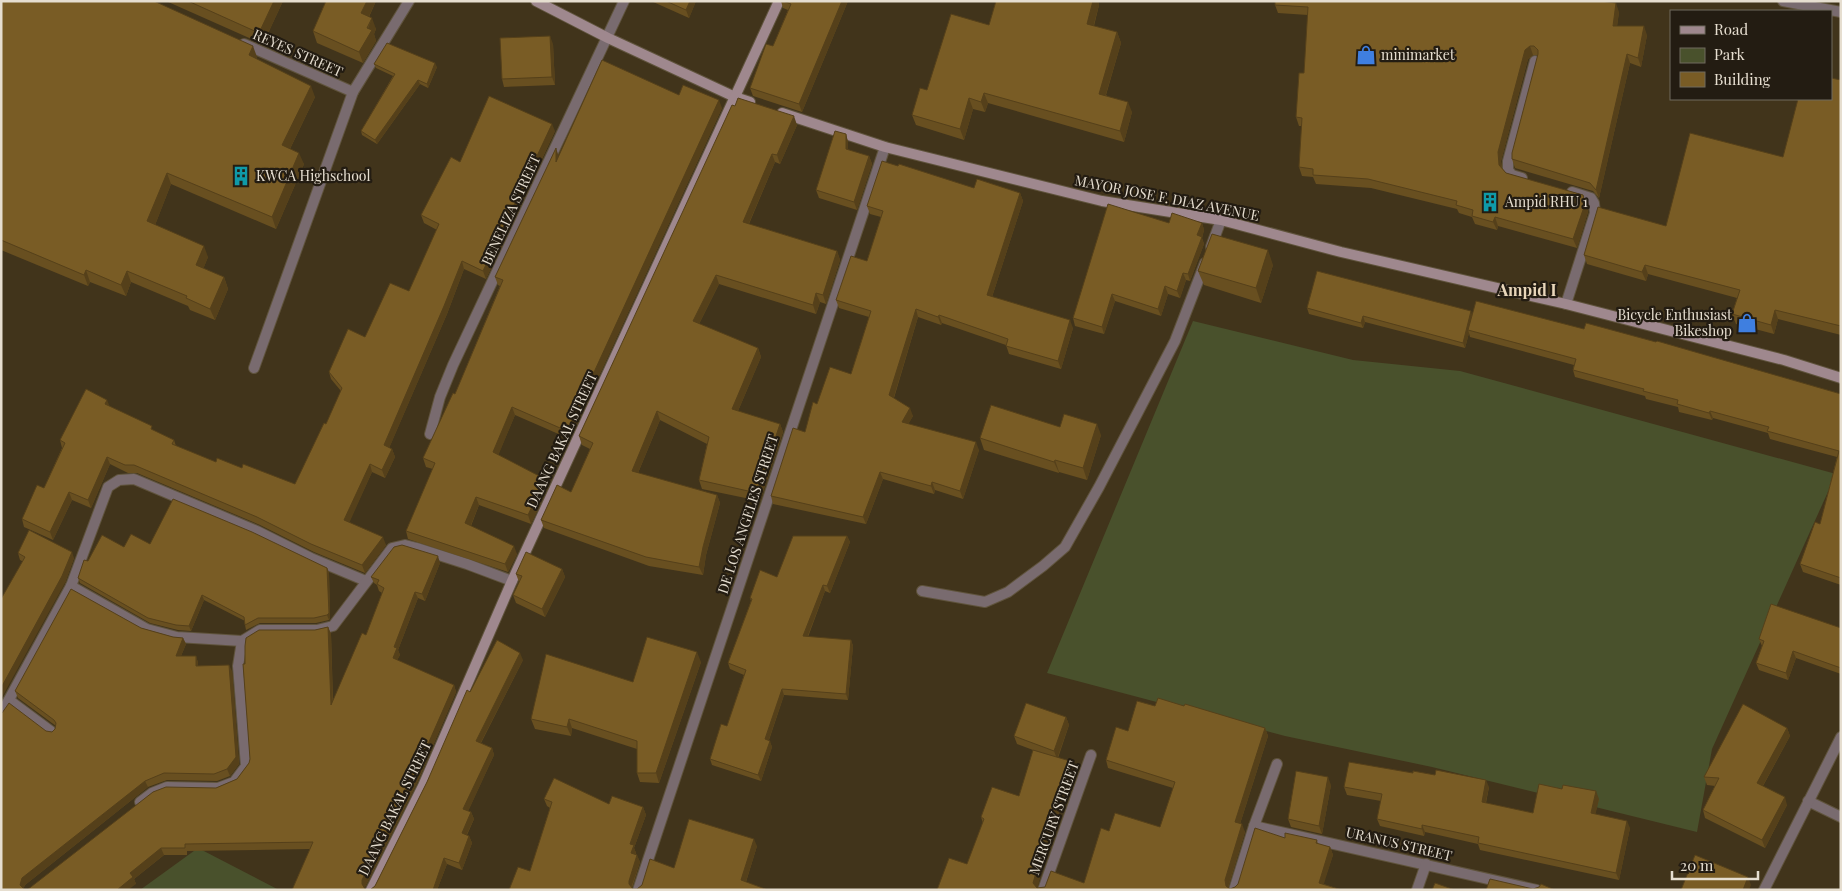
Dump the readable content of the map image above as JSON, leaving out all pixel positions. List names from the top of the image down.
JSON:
{
  "streets": {
    "street": [
      "REYES STREET",
      "MAYOR JOSE F. DIAZ AVENUE",
      "BENELIZA STREET",
      "DAANG BAKAL STREET",
      "DE LOS ANGELES STREET",
      "MERCURY STREET",
      "URANUS STREET"
    ]
  },
  "crossings": [
    ["MAYOR JOSE F. DIAZ AVENUE", "BENELIZA STREET"],
    ["MAYOR JOSE F. DIAZ AVENUE", "DAANG BAKAL STREET"],
    ["MAYOR JOSE F. DIAZ AVENUE", "DE LOS ANGELES STREET"]
  ],
  "districts": ["Ampid I"],
  "places": {
    "shop": ["minimarket", "Bicycle Enthusiast Bikeshop"],
    "building": ["KWCA Highschool", "Ampid RHU 1"]
  },
  "legend": ["Road", "Park", "Building"],
  "scale_bar": "20 m"
}
